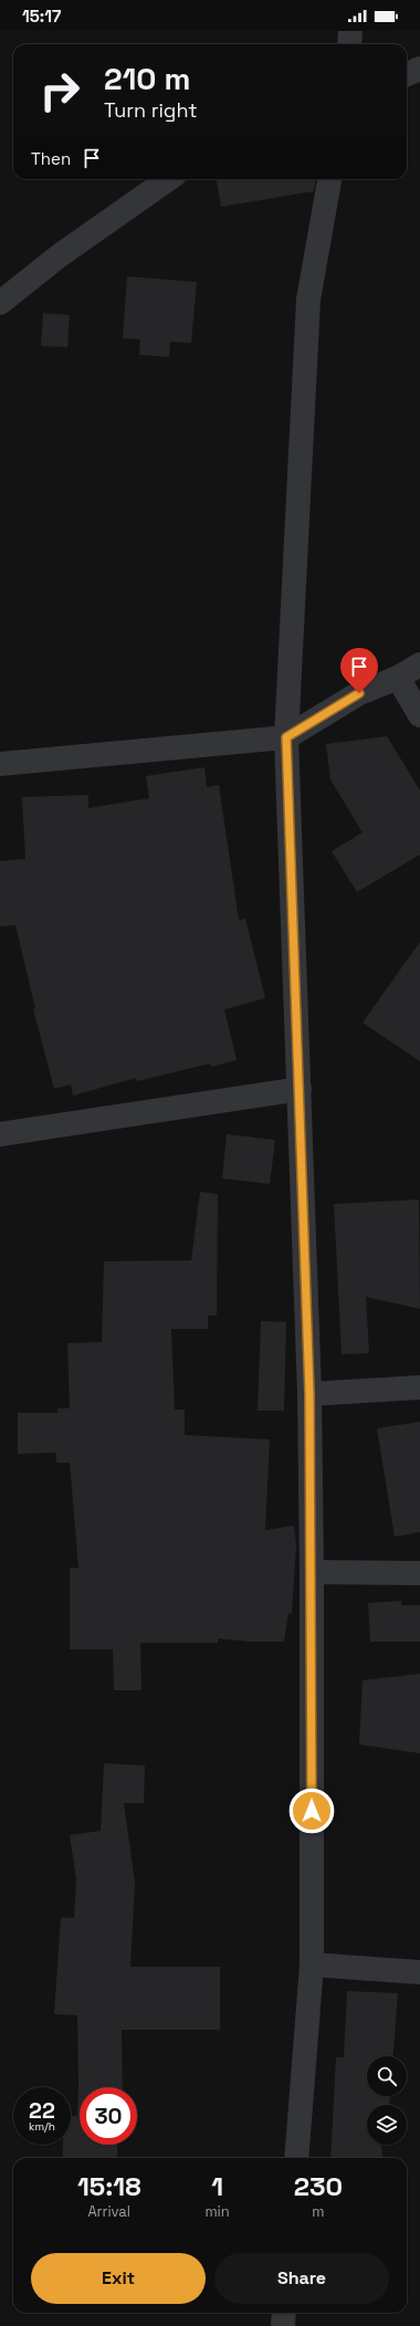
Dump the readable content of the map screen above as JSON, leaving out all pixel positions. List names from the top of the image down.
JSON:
{
  "page": {
    "status": "15:17",
    "turn": ["210 m", "Turn right"],
    "then": "Then",
    "speed": "22 km/h",
    "limit": "30",
    "eta": [
      "15:18",
      "Arrival",
      "1",
      "min",
      "230",
      "m"
    ],
    "buttons": ["Exit", "Share"]
  }
}
